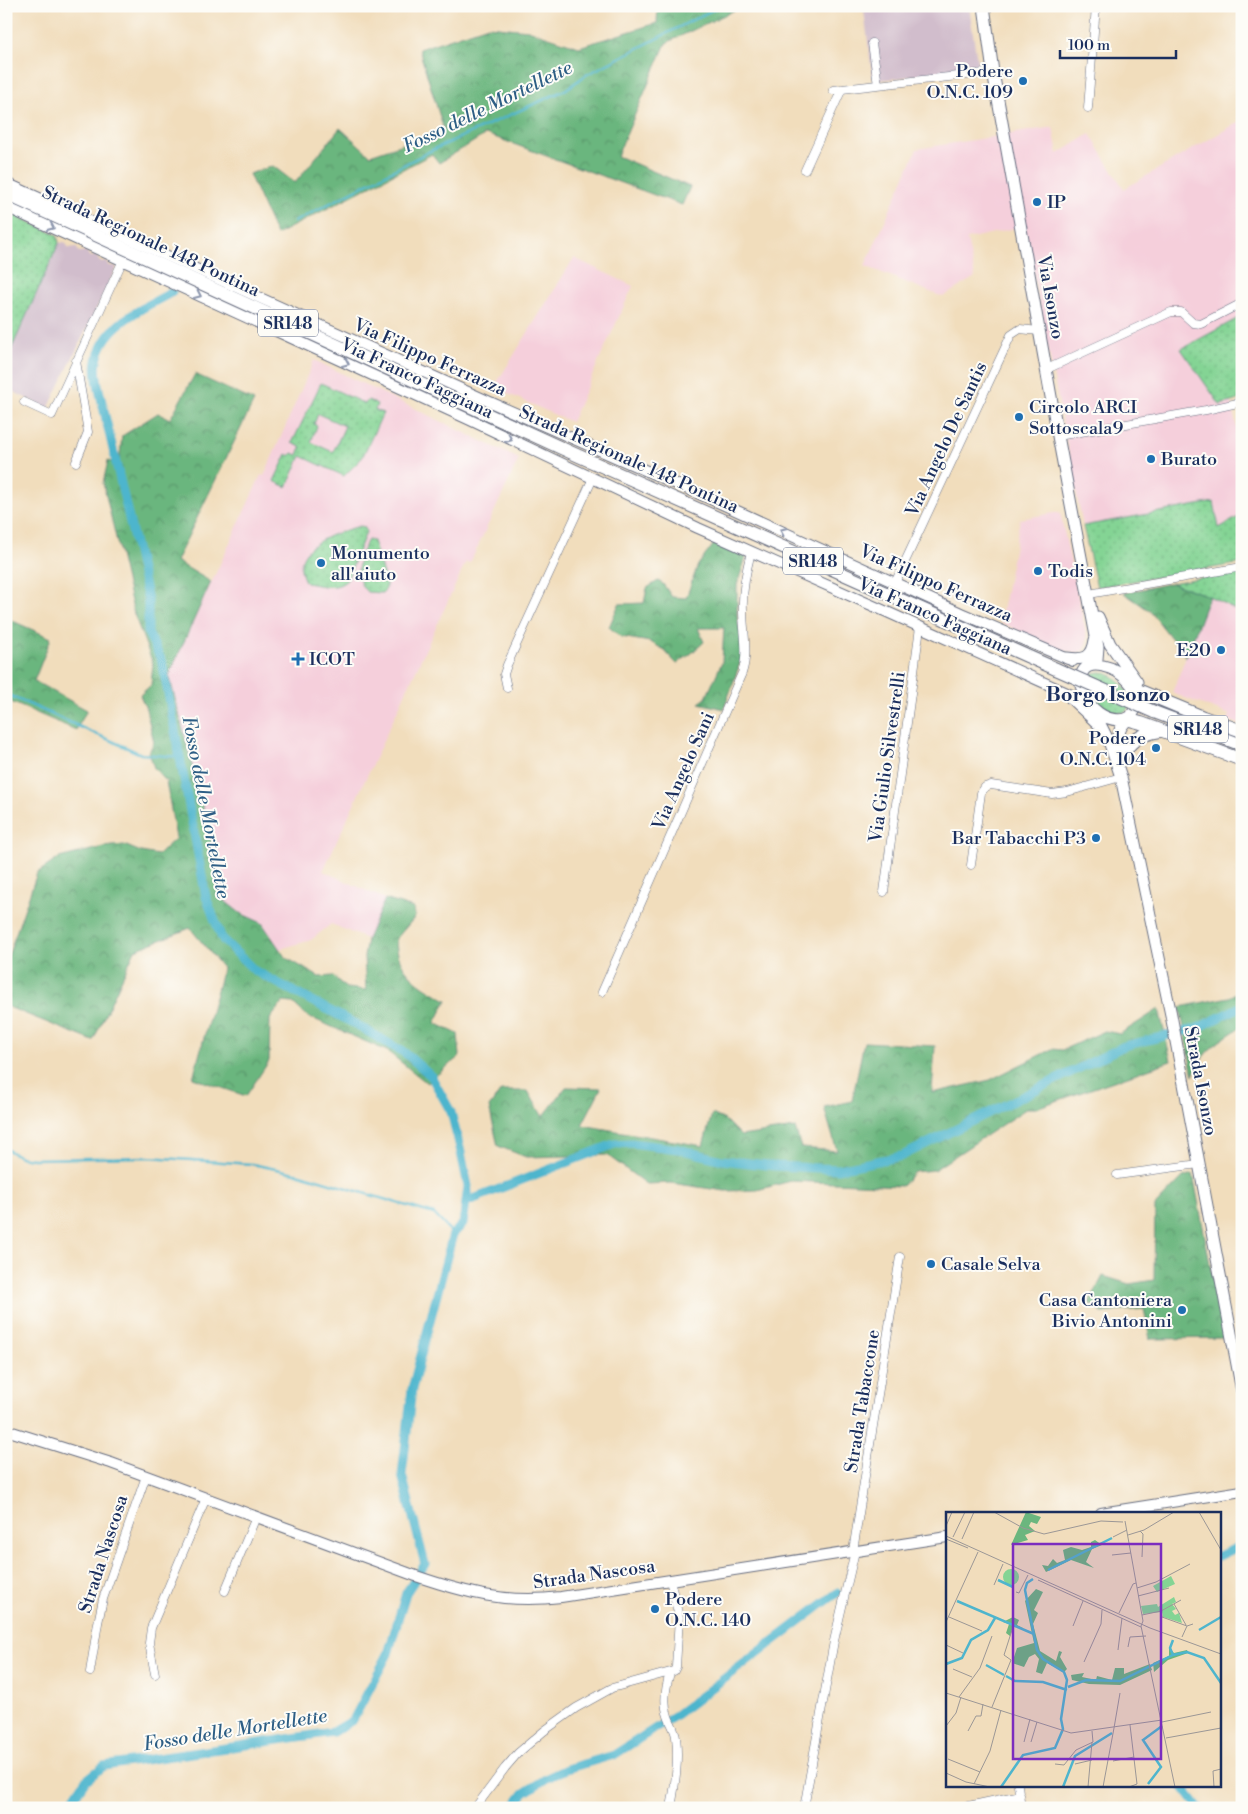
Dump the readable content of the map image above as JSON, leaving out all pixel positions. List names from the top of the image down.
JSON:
{
  "streets": {
    "main road": [
      "Strada Regionale 148 Pontina",
      "Via Isonzo",
      "SR148",
      "Strada Isonzo"
    ],
    "street": [
      "Via Filippo Ferrazza",
      "Via Franco Faggiana",
      "Via Angelo De Santis",
      "Via Giulio Silvestrelli",
      "Via Angelo Sani",
      "Strada Tabaccone",
      "Strada Nascosa"
    ]
  },
  "crossings": [
    ["Via Isonzo", "Via Angelo De Santis"],
    ["Via Filippo Ferrazza", "Via Franco Faggiana"],
    ["Via Filippo Ferrazza", "Via Angelo De Santis"],
    ["Via Franco Faggiana", "Via Giulio Silvestrelli"],
    ["Via Franco Faggiana", "Via Angelo Sani"],
    ["Strada Tabaccone", "Strada Nascosa"]
  ],
  "one_way": ["Via Filippo Ferrazza", "Via Franco Faggiana"],
  "districts": ["Borgo Isonzo"],
  "water": ["Fosso delle Mortellette"],
  "places": {
    "other": [
      "Podere O.N.C. 109",
      "IP",
      "Circolo ARCI Sottoscala9",
      "Burato",
      "Monumento all'aiuto",
      "Todis",
      "E20",
      "Podere O.N.C. 104",
      "Bar Tabacchi P3",
      "Casale Selva",
      "Casa Cantoniera Bivio Antonini",
      "Podere O.N.C. 140"
    ],
    "health": ["ICOT"]
  },
  "scale_bar": "100 m"
}
